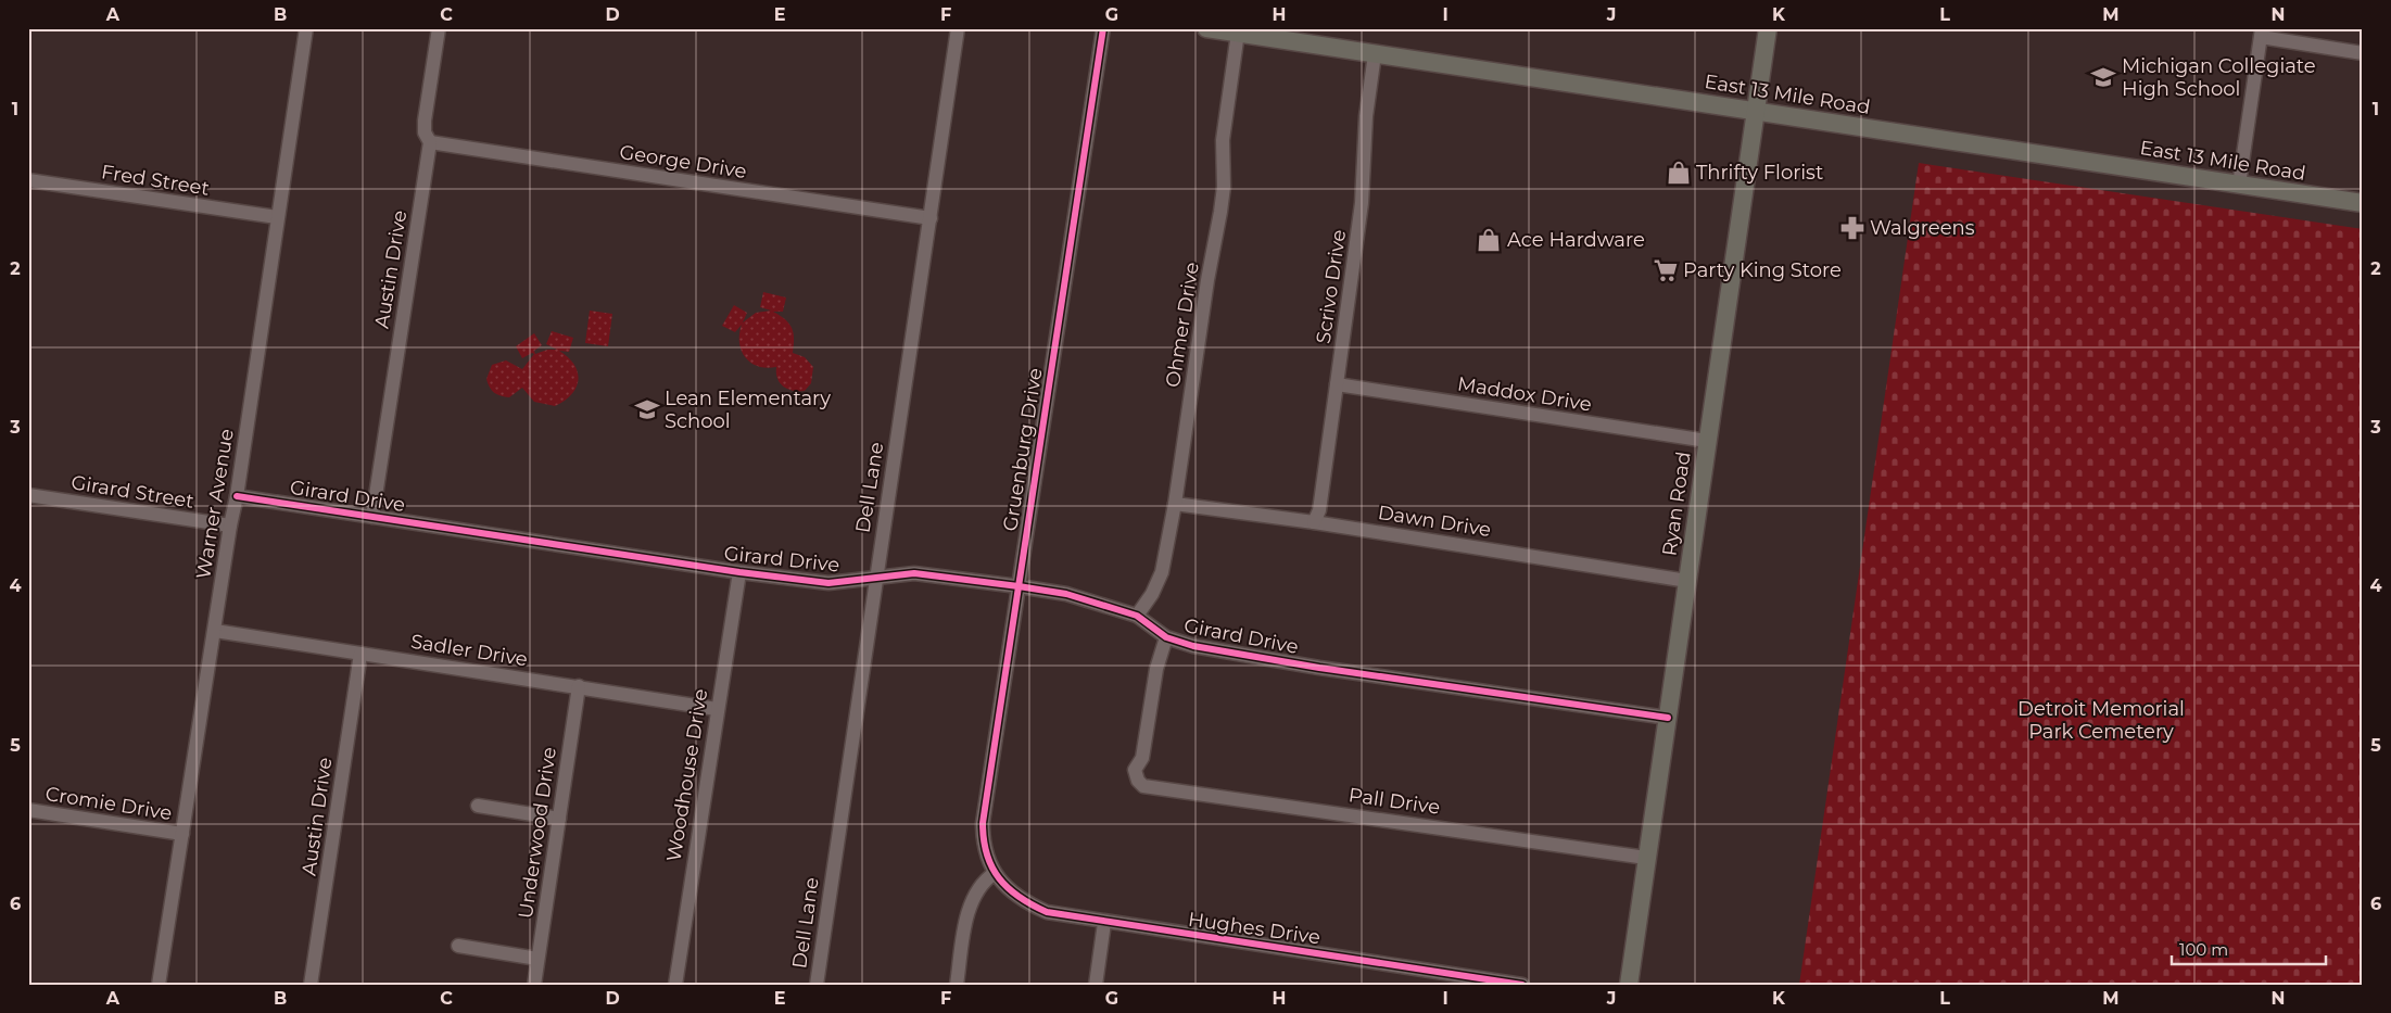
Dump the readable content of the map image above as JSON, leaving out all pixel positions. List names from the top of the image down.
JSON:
{
  "streets": {
    "main road": ["East 13 Mile Road", "Ryan Road"],
    "street": [
      "George Drive",
      "Fred Street",
      "Austin Drive",
      "Scrivo Drive",
      "Ohmer Drive",
      "Maddox Drive",
      "Gruenburg Drive",
      "Dell Lane",
      "Girard Street",
      "Girard Drive",
      "Warner Avenue",
      "Dawn Drive",
      "Sadler Drive",
      "Woodhouse Drive",
      "Pall Drive",
      "Cromie Drive",
      "Underwood Drive",
      "Hughes Drive"
    ]
  },
  "crossings": [
    ["East 13 Mile Road", "Scrivo Drive"],
    ["East 13 Mile Road", "Ohmer Drive"],
    ["East 13 Mile Road", "Ryan Road"],
    ["George Drive", "Austin Drive"],
    ["George Drive", "Dell Lane"],
    ["Fred Street", "Warner Avenue"],
    ["Austin Drive", "Girard Drive"],
    ["Austin Drive", "Sadler Drive"],
    ["Scrivo Drive", "Maddox Drive"],
    ["Scrivo Drive", "Dawn Drive"],
    ["Ohmer Drive", "Girard Drive"],
    ["Ohmer Drive", "Dawn Drive"],
    ["Maddox Drive", "Ryan Road"],
    ["Gruenburg Drive", "Girard Drive"],
    ["Gruenburg Drive", "Hughes Drive"],
    ["Dell Lane", "Girard Drive"],
    ["Girard Street", "Warner Avenue"],
    ["Girard Drive", "Warner Avenue"],
    ["Girard Drive", "Ryan Road"],
    ["Girard Drive", "Woodhouse Drive"],
    ["Girard Drive", "Pall Drive"],
    ["Warner Avenue", "Sadler Drive"],
    ["Warner Avenue", "Cromie Drive"],
    ["Ryan Road", "Dawn Drive"],
    ["Ryan Road", "Pall Drive"],
    ["Sadler Drive", "Woodhouse Drive"],
    ["Sadler Drive", "Underwood Drive"]
  ],
  "parks": ["Detroit Memorial Park Cemetery"],
  "places": {
    "school or university": ["Michigan Collegiate High School", "Lean Elementary School"],
    "shop": ["Thrifty Florist", "Ace Hardware"],
    "pharmacy": ["Walgreens"],
    "supermarket": ["Party King Store"]
  },
  "scale_bar": "100 m",
  "grid": {
    "columns": [
      "A",
      "B",
      "C",
      "D",
      "E",
      "F",
      "G",
      "H",
      "I",
      "J",
      "K",
      "L",
      "M",
      "N"
    ],
    "rows": [
      "1",
      "2",
      "3",
      "4",
      "5",
      "6"
    ]
  }
}
